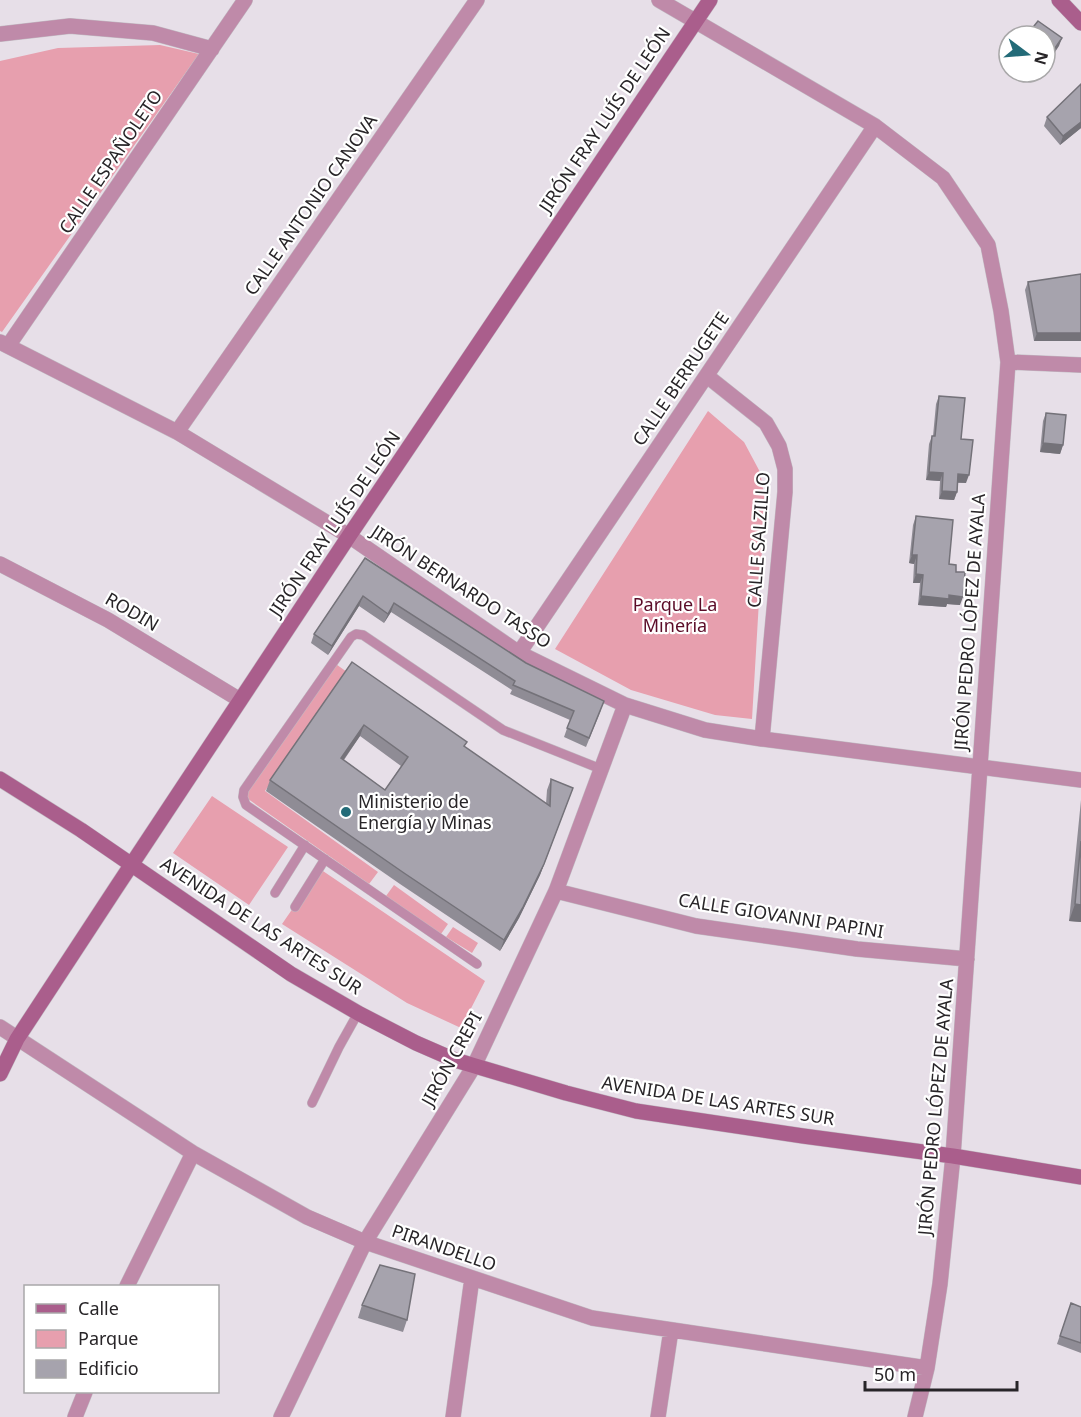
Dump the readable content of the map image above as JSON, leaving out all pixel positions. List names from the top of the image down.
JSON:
{
  "streets": {
    "street": [
      "JIRÓN FRAY LUÍS DE LEÓN",
      "CALLE ESPAÑOLETO",
      "CALLE ANTONIO CANOVA",
      "CALLE BERRUGETE",
      "CALLE SALZILLO",
      "JIRÓN BERNARDO TASSO",
      "RODIN",
      "JIRÓN PEDRO LÓPEZ DE AYALA",
      "CALLE GIOVANNI PAPINI",
      "AVENIDA DE LAS ARTES SUR",
      "JIRÓN CREPI",
      "PIRANDELLO"
    ]
  },
  "crossings": [
    ["JIRÓN FRAY LUÍS DE LEÓN", "JIRÓN BERNARDO TASSO"],
    ["JIRÓN FRAY LUÍS DE LEÓN", "RODIN"],
    ["JIRÓN FRAY LUÍS DE LEÓN", "JIRÓN PEDRO LÓPEZ DE AYALA"],
    ["JIRÓN FRAY LUÍS DE LEÓN", "AVENIDA DE LAS ARTES SUR"],
    ["JIRÓN FRAY LUÍS DE LEÓN", "PIRANDELLO"],
    ["CALLE ESPAÑOLETO", "JIRÓN BERNARDO TASSO"],
    ["CALLE ANTONIO CANOVA", "JIRÓN BERNARDO TASSO"],
    ["CALLE BERRUGETE", "CALLE SALZILLO"],
    ["CALLE BERRUGETE", "JIRÓN BERNARDO TASSO"],
    ["CALLE BERRUGETE", "JIRÓN PEDRO LÓPEZ DE AYALA"],
    ["CALLE SALZILLO", "JIRÓN BERNARDO TASSO"],
    ["JIRÓN BERNARDO TASSO", "JIRÓN PEDRO LÓPEZ DE AYALA"],
    ["JIRÓN BERNARDO TASSO", "JIRÓN CREPI"],
    ["JIRÓN PEDRO LÓPEZ DE AYALA", "CALLE GIOVANNI PAPINI"],
    ["JIRÓN PEDRO LÓPEZ DE AYALA", "AVENIDA DE LAS ARTES SUR"],
    ["JIRÓN PEDRO LÓPEZ DE AYALA", "PIRANDELLO"],
    ["CALLE GIOVANNI PAPINI", "JIRÓN CREPI"],
    ["AVENIDA DE LAS ARTES SUR", "JIRÓN CREPI"],
    ["JIRÓN CREPI", "PIRANDELLO"]
  ],
  "parks": ["Parque La Minería"],
  "places": ["Ministerio de Energía y Minas"],
  "legend": ["Calle", "Parque", "Edificio"],
  "scale_bar": "50 m",
  "north": "right"
}
